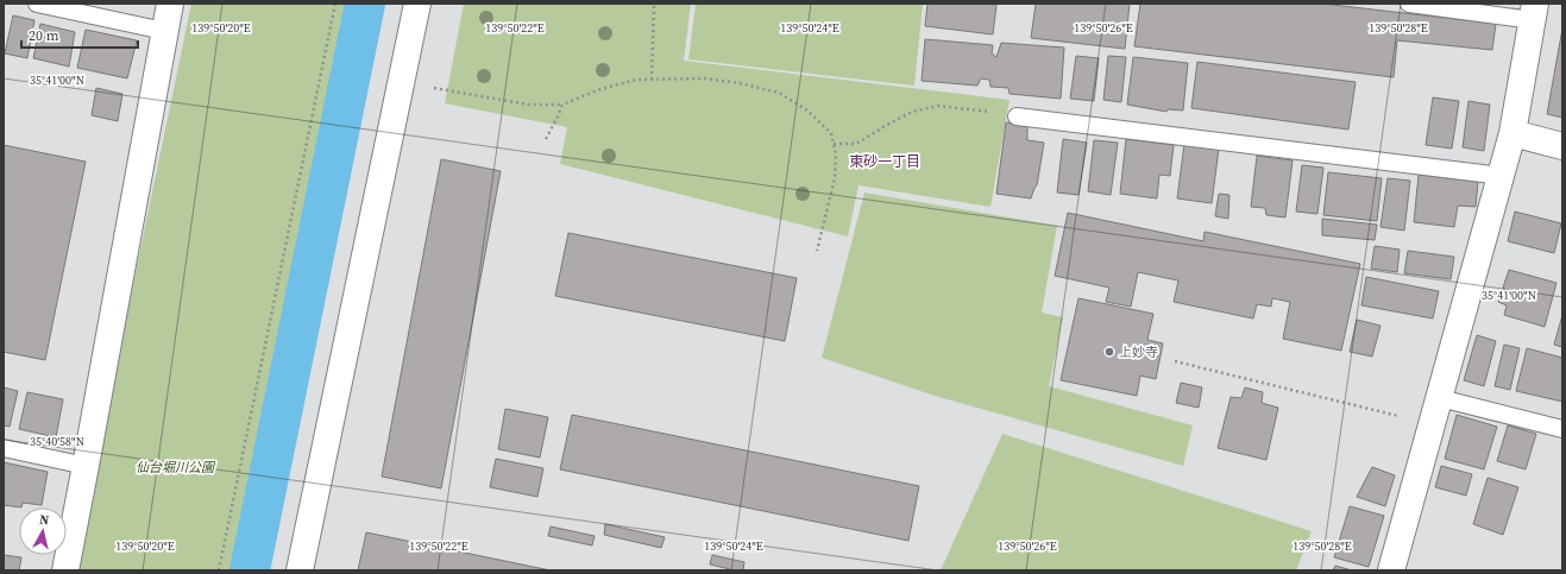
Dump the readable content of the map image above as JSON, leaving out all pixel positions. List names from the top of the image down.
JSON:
{
  "districts": ["東砂一丁目"],
  "parks": ["仙台堀川公園"],
  "places": ["上妙寺"],
  "scale_bar": "20 m",
  "north": "top",
  "coordinates": [
    "139°50'20\"E",
    "139°50'22\"E",
    "139°50'24\"E",
    "139°50'26\"E",
    "139°50'28\"E",
    "35°41'00\"N",
    "35°40'58\"N"
  ]
}
